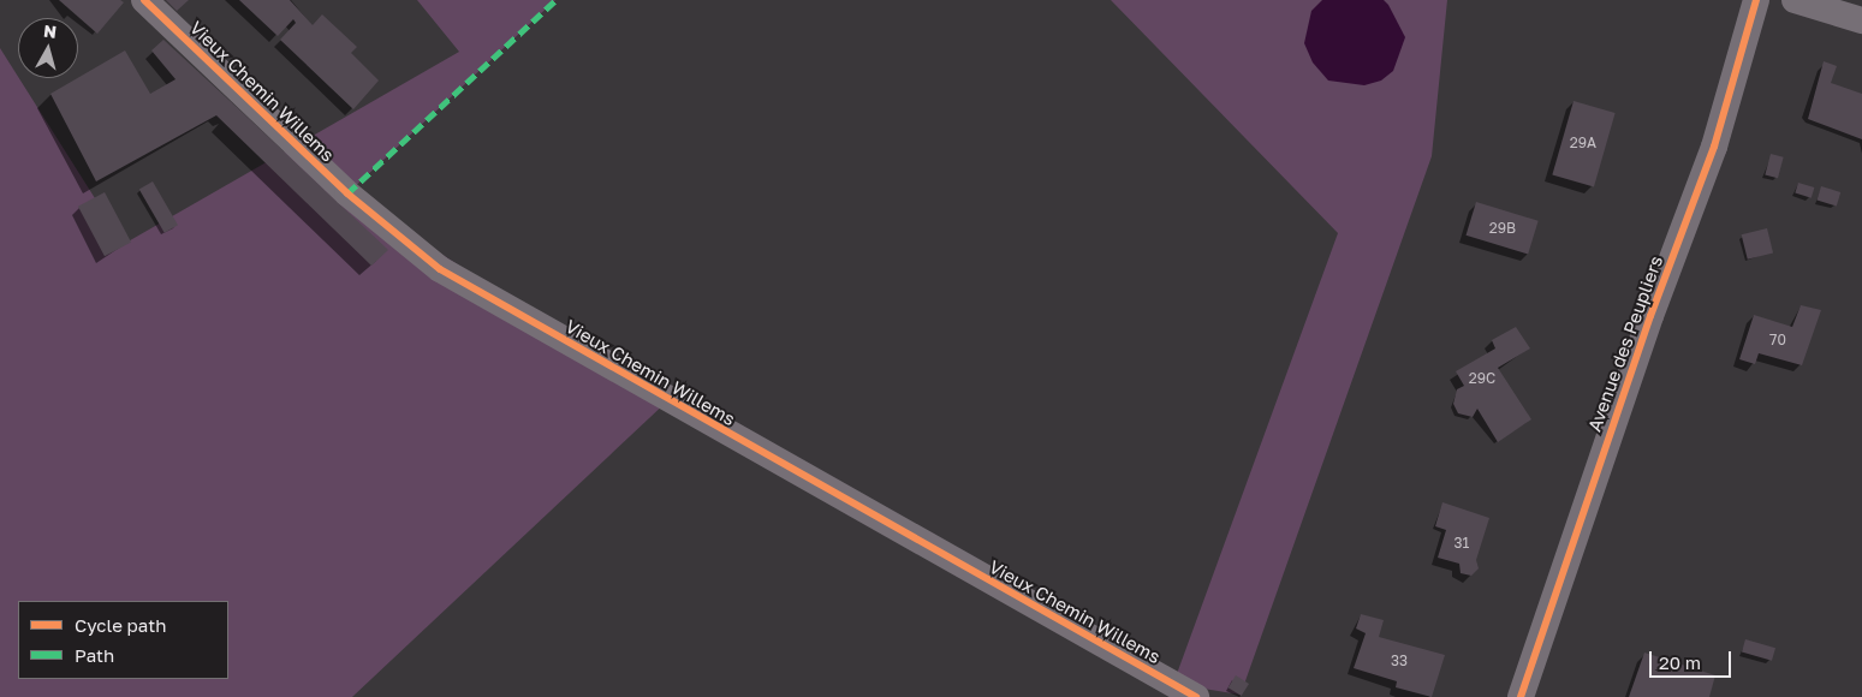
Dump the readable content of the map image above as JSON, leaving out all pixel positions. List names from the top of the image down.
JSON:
{
  "streets": {
    "street": ["Vieux Chemin Willems", "Avenue des Peupliers"]
  },
  "house_numbers": [
    "29A",
    "29B",
    "70",
    "29C",
    "31",
    "33"
  ],
  "legend": ["Cycle path", "Path"],
  "scale_bar": "20 m",
  "north": "top"
}
